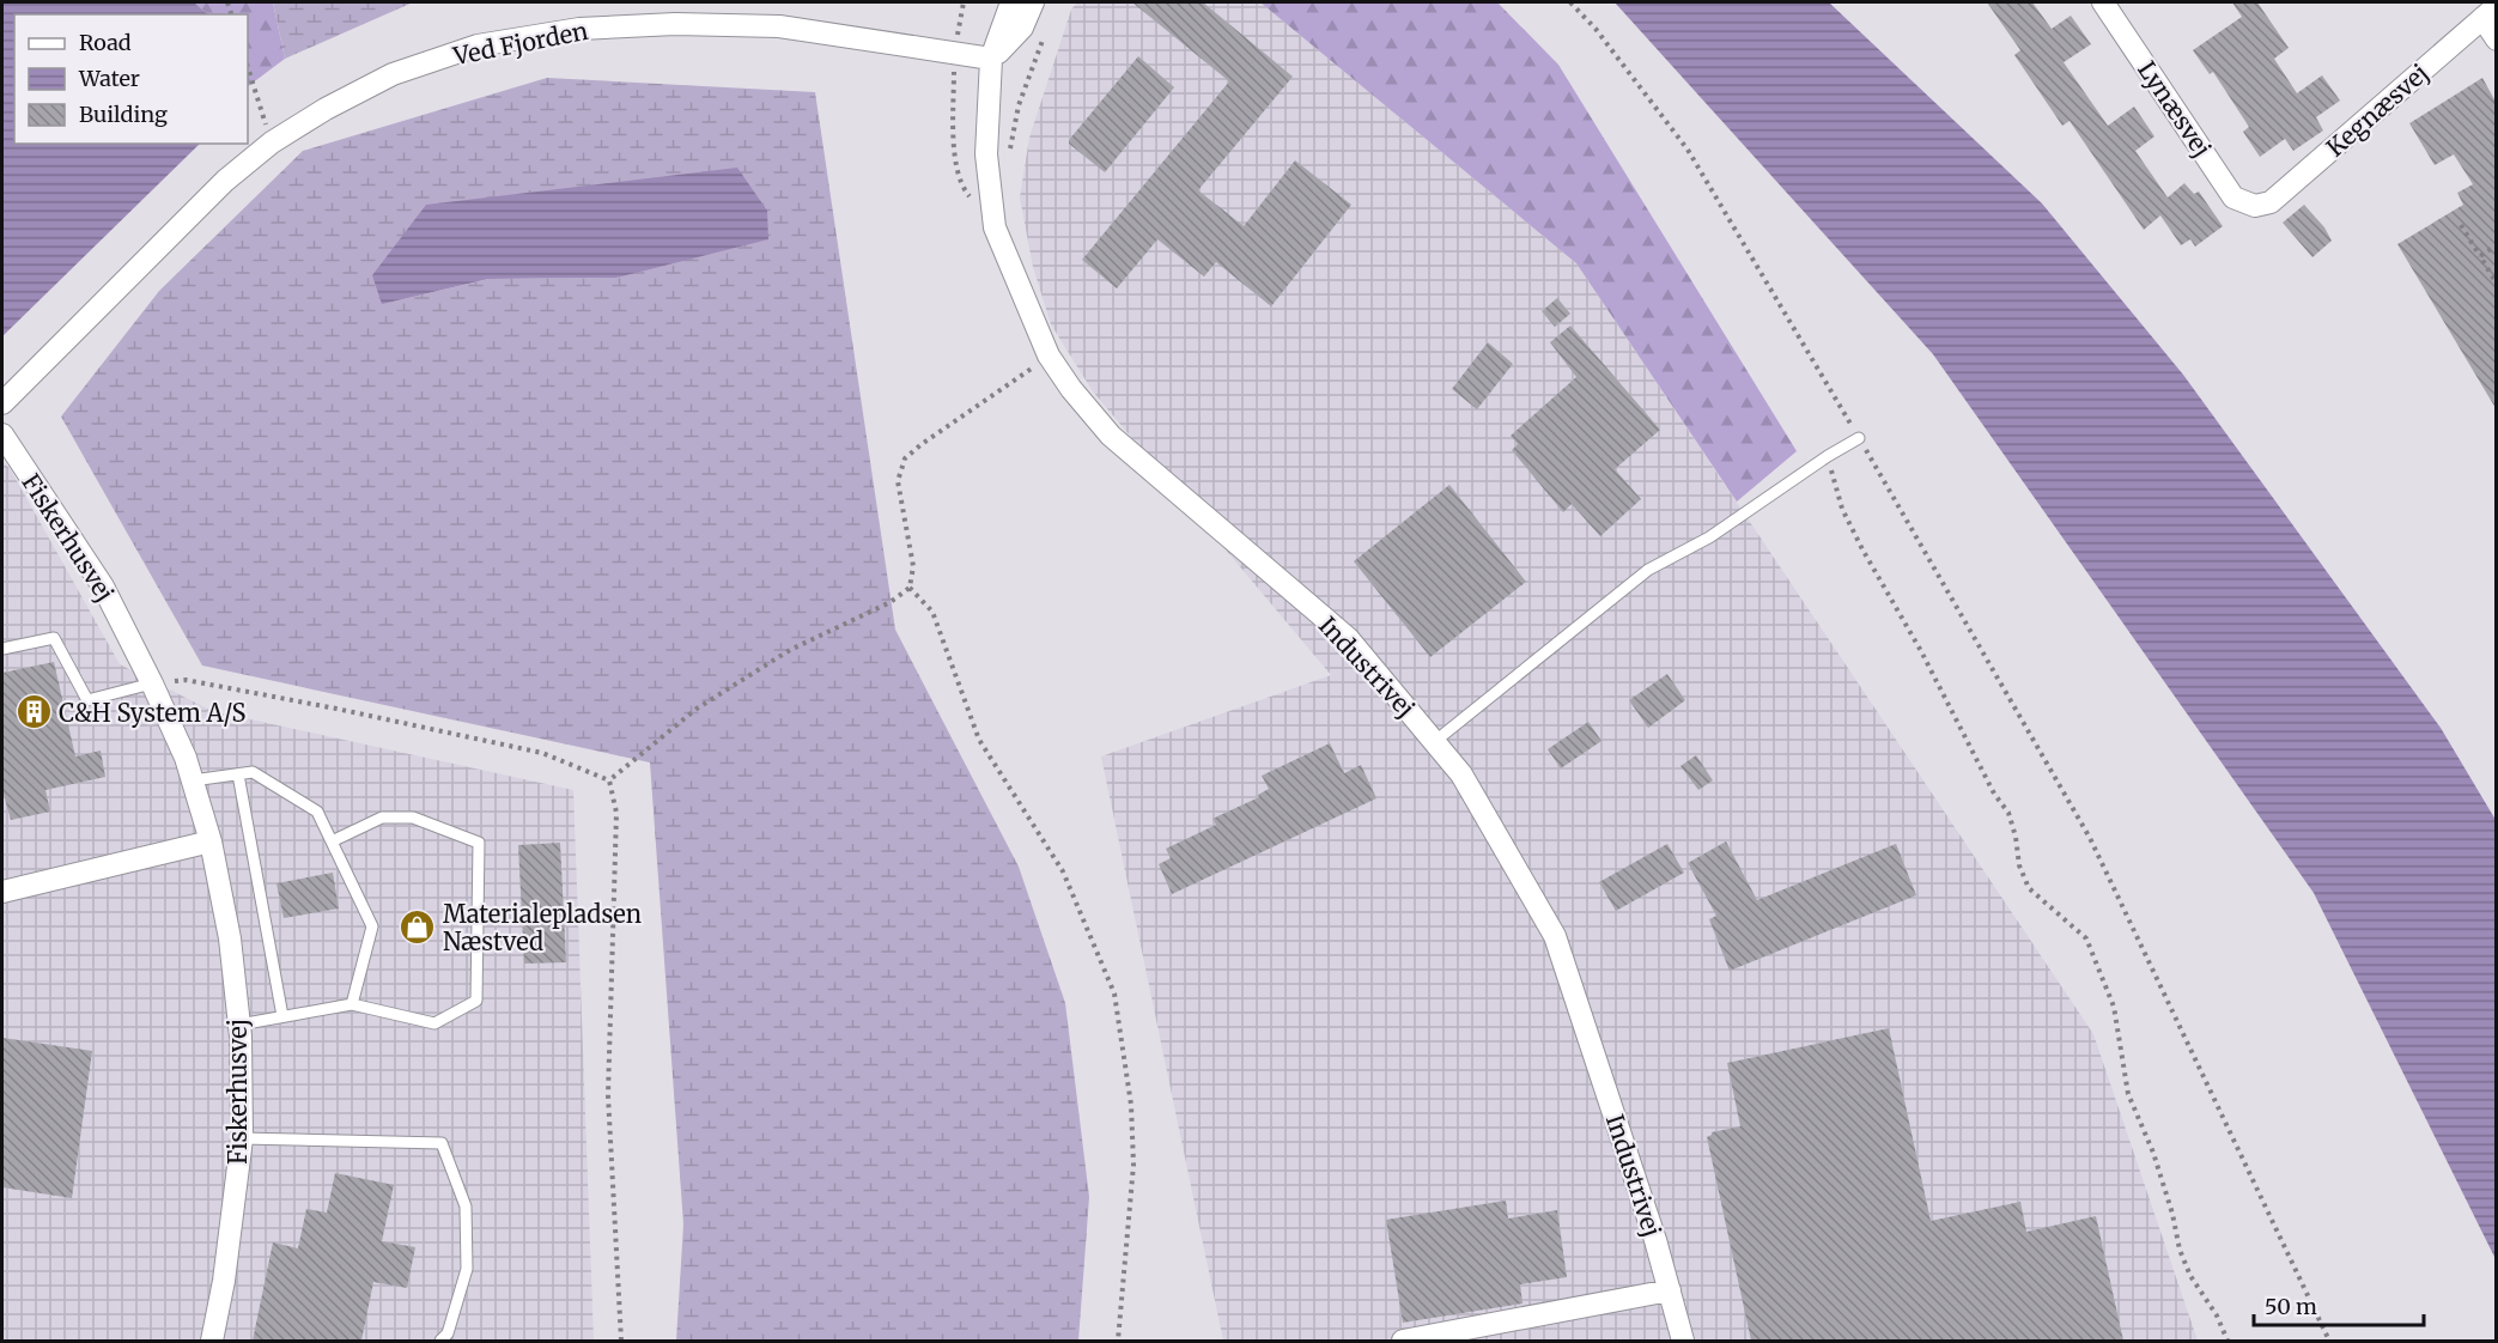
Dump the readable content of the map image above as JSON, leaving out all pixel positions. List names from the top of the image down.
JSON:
{
  "streets": {
    "street": [
      "Ved Fjorden",
      "Lynæsvej",
      "Kegnæsvej",
      "Fiskerhusvej",
      "Industrivej"
    ]
  },
  "crossings": [
    ["Ved Fjorden", "Industrivej"],
    ["Lynæsvej", "Kegnæsvej"]
  ],
  "places": {
    "building": ["C&H System A/S"],
    "shop": ["Materialepladsen Næstved"]
  },
  "legend": ["Road", "Water", "Building"],
  "scale_bar": "50 m"
}
